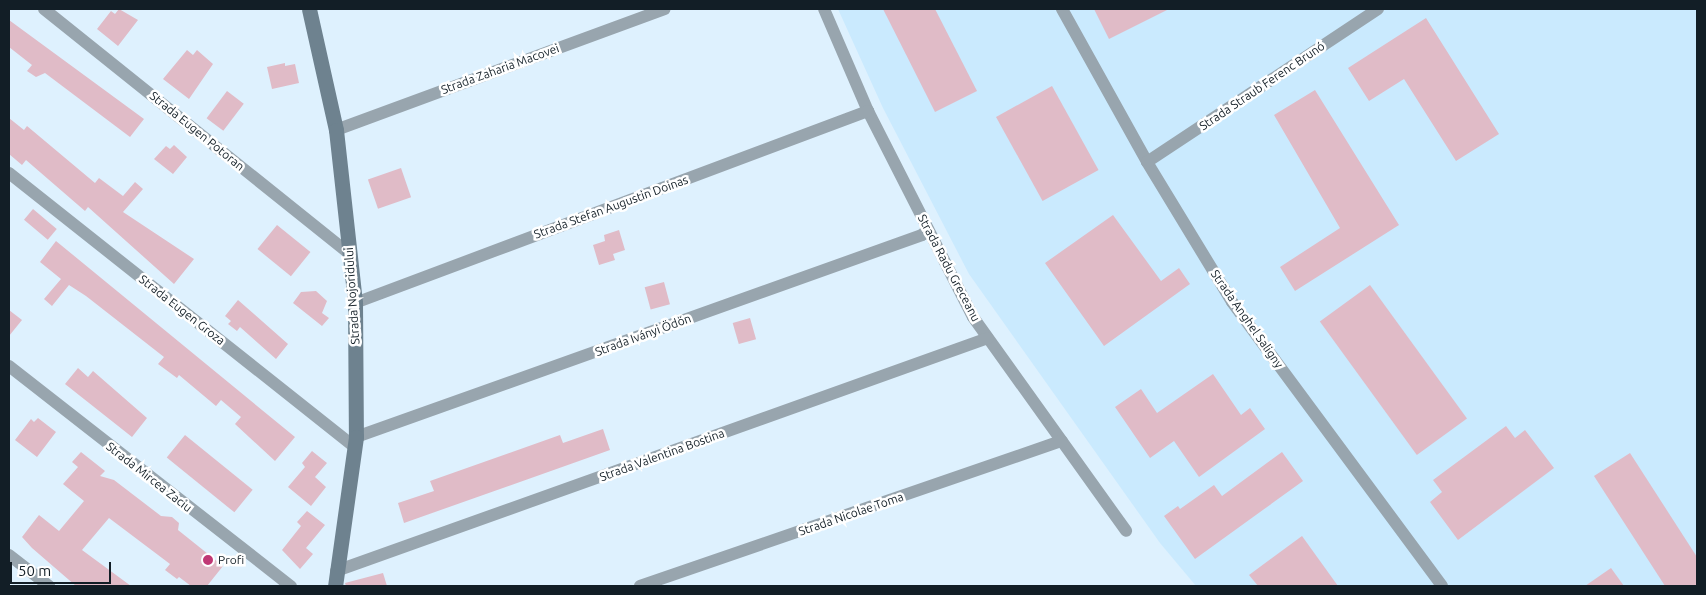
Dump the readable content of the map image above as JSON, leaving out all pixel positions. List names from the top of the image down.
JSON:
{
  "streets": {
    "main road": ["Strada Nojoridului"],
    "street": [
      "Strada Zaharia Macovei",
      "Strada Straub Ferenc Brunó",
      "Strada Eugen Potoran",
      "Strada Stefan Augustin Doinas",
      "Strada Radu Greceanu",
      "Strada Eugen Groza",
      "Strada Anghel Saligny",
      "Strada Iványi Ödön",
      "Strada Valentina Bostina",
      "Strada Mircea Zaciu",
      "Strada Nicolae Toma"
    ]
  },
  "crossings": [
    ["Strada Zaharia Macovei", "Strada Nojoridului"],
    ["Strada Straub Ferenc Brunó", "Strada Anghel Saligny"],
    ["Strada Eugen Potoran", "Strada Nojoridului"],
    ["Strada Stefan Augustin Doinas", "Strada Radu Greceanu"],
    ["Strada Stefan Augustin Doinas", "Strada Nojoridului"],
    ["Strada Radu Greceanu", "Strada Iványi Ödön"],
    ["Strada Radu Greceanu", "Strada Valentina Bostina"],
    ["Strada Radu Greceanu", "Strada Nicolae Toma"],
    ["Strada Nojoridului", "Strada Eugen Groza"],
    ["Strada Nojoridului", "Strada Iványi Ödön"],
    ["Strada Nojoridului", "Strada Valentina Bostina"],
    ["Strada Eugen Groza", "Strada Iványi Ödön"]
  ],
  "places": ["Profi"],
  "scale_bar": "50 m"
}
